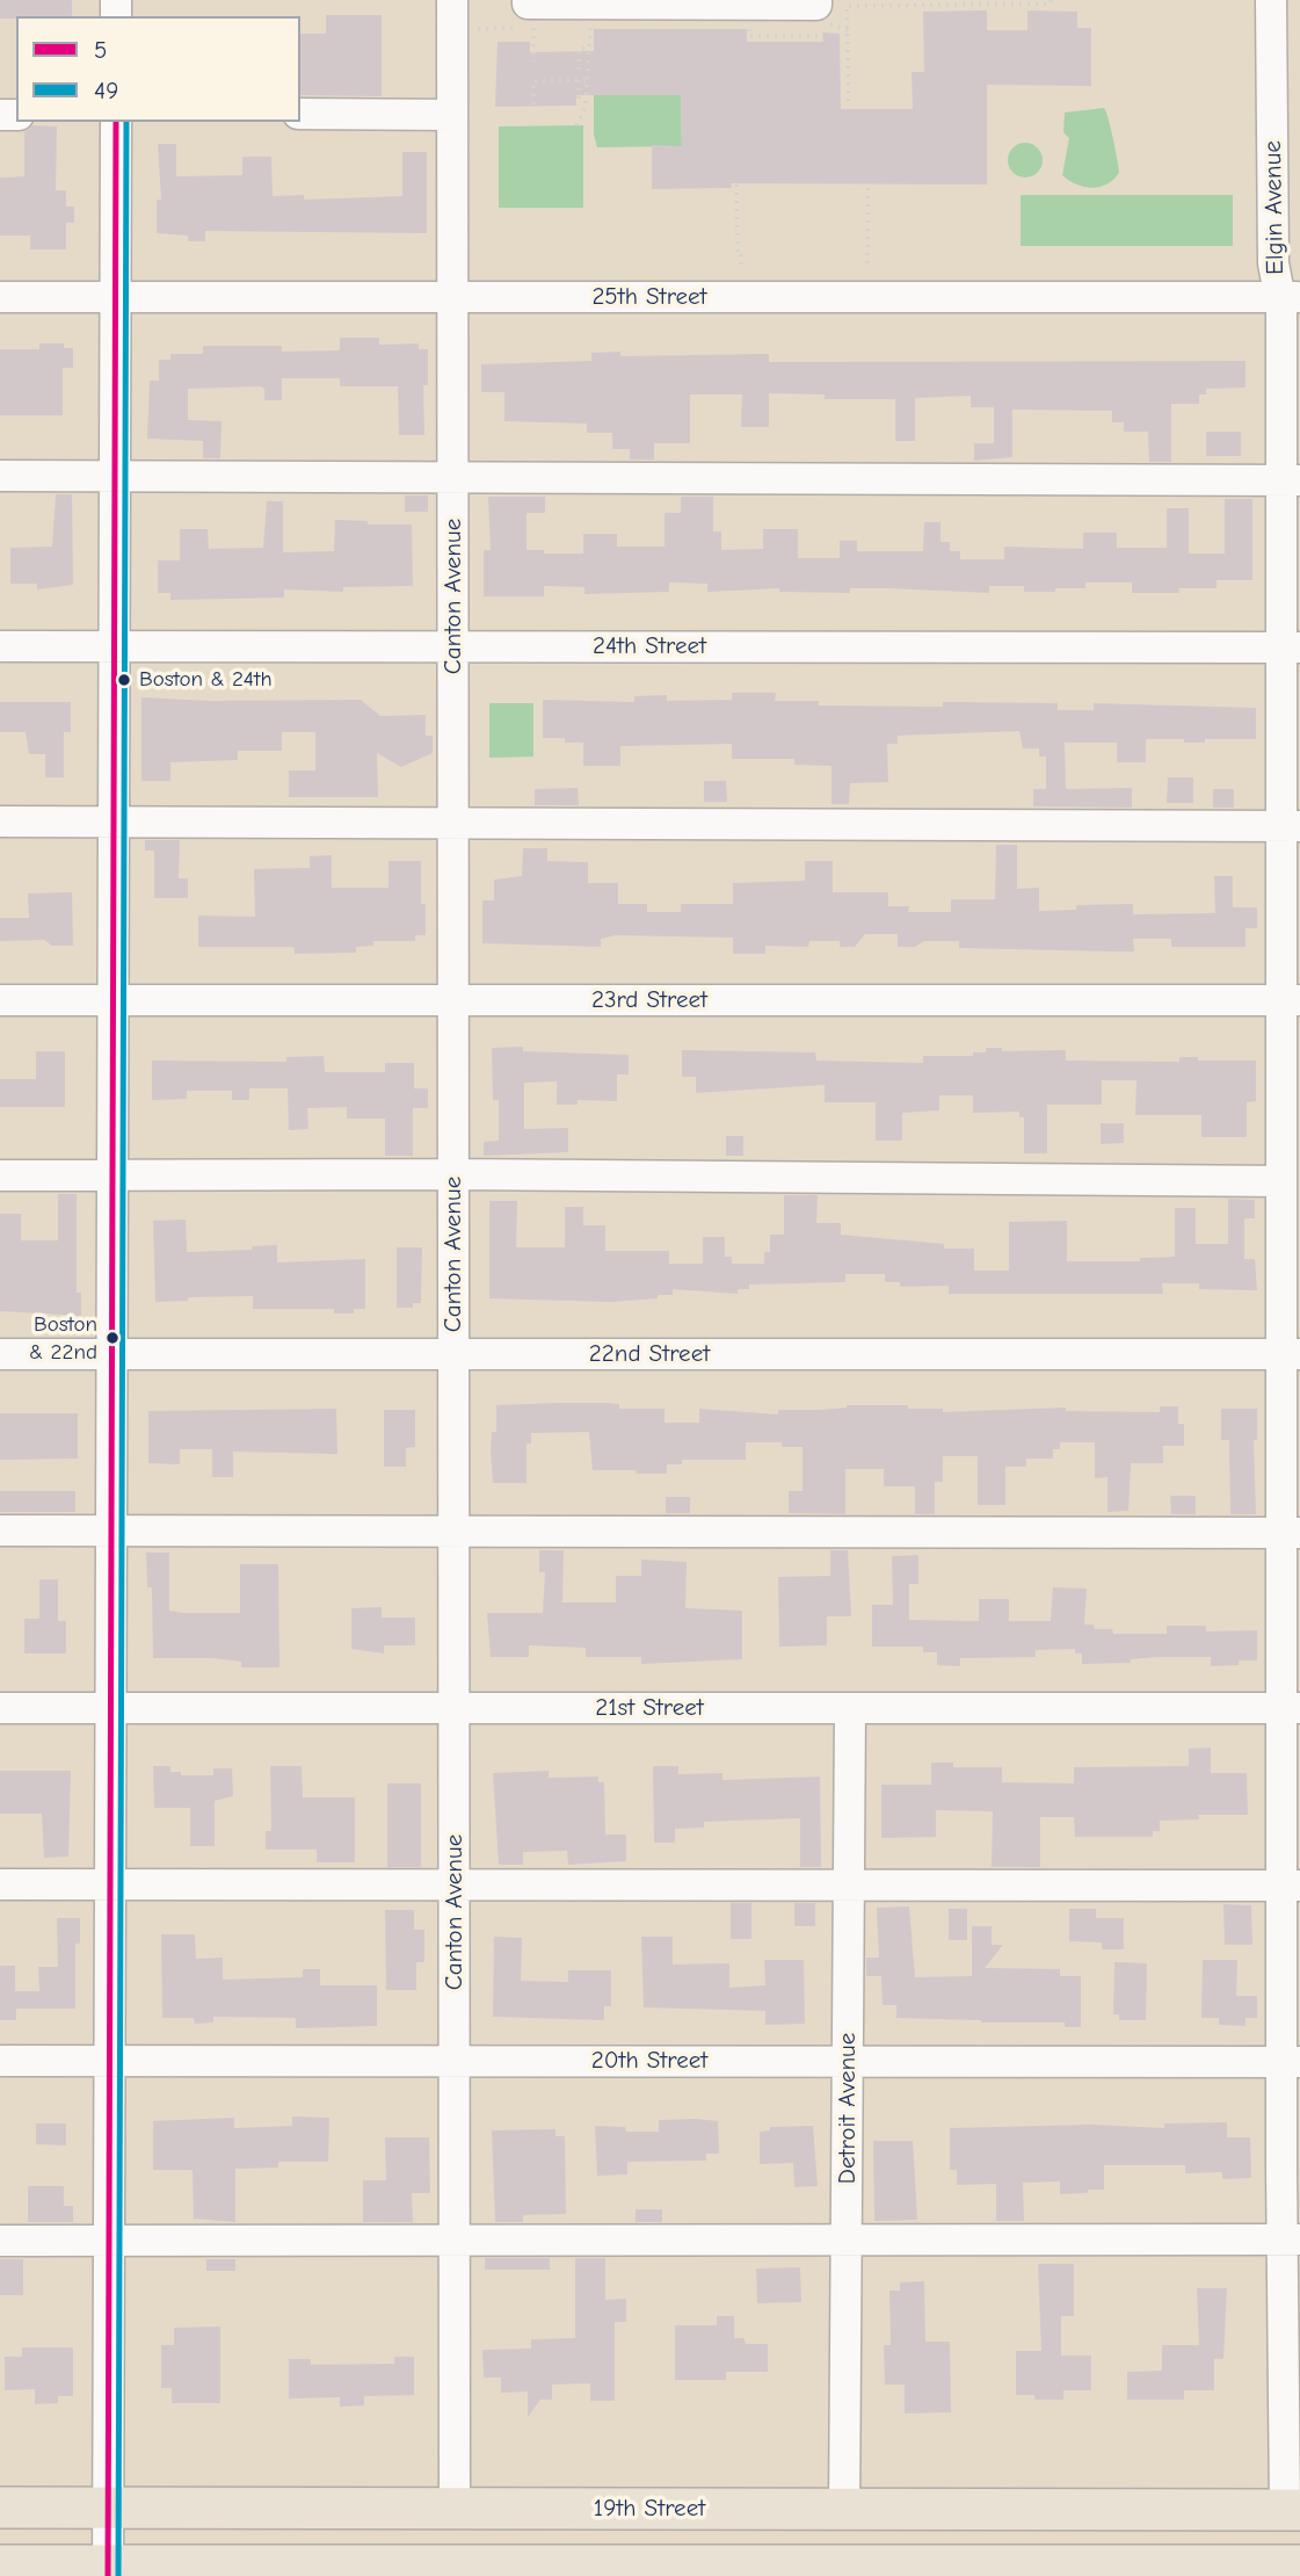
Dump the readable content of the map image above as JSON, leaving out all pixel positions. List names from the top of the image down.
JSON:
{
  "streets": {
    "main road": ["19th Street"],
    "street": [
      "Elgin Avenue",
      "25th Street",
      "Canton Avenue",
      "24th Street",
      "23rd Street",
      "22nd Street",
      "21st Street",
      "20th Street",
      "Detroit Avenue"
    ]
  },
  "crossings": [
    ["Elgin Avenue", "25th Street"],
    ["Elgin Avenue", "24th Street"],
    ["Elgin Avenue", "23rd Street"],
    ["Elgin Avenue", "22nd Street"],
    ["Elgin Avenue", "21st Street"],
    ["Elgin Avenue", "20th Street"],
    ["Elgin Avenue", "19th Street"],
    ["25th Street", "Canton Avenue"],
    ["Canton Avenue", "24th Street"],
    ["Canton Avenue", "23rd Street"],
    ["Canton Avenue", "22nd Street"],
    ["Canton Avenue", "21st Street"],
    ["Canton Avenue", "20th Street"],
    ["Canton Avenue", "19th Street"],
    ["21st Street", "Detroit Avenue"],
    ["20th Street", "Detroit Avenue"],
    ["Detroit Avenue", "19th Street"]
  ],
  "places": ["Boston & 24th", "Boston & 22nd"],
  "lines": ["transit line 5", "transit line 49"],
  "legend": ["5", "49"]
}
